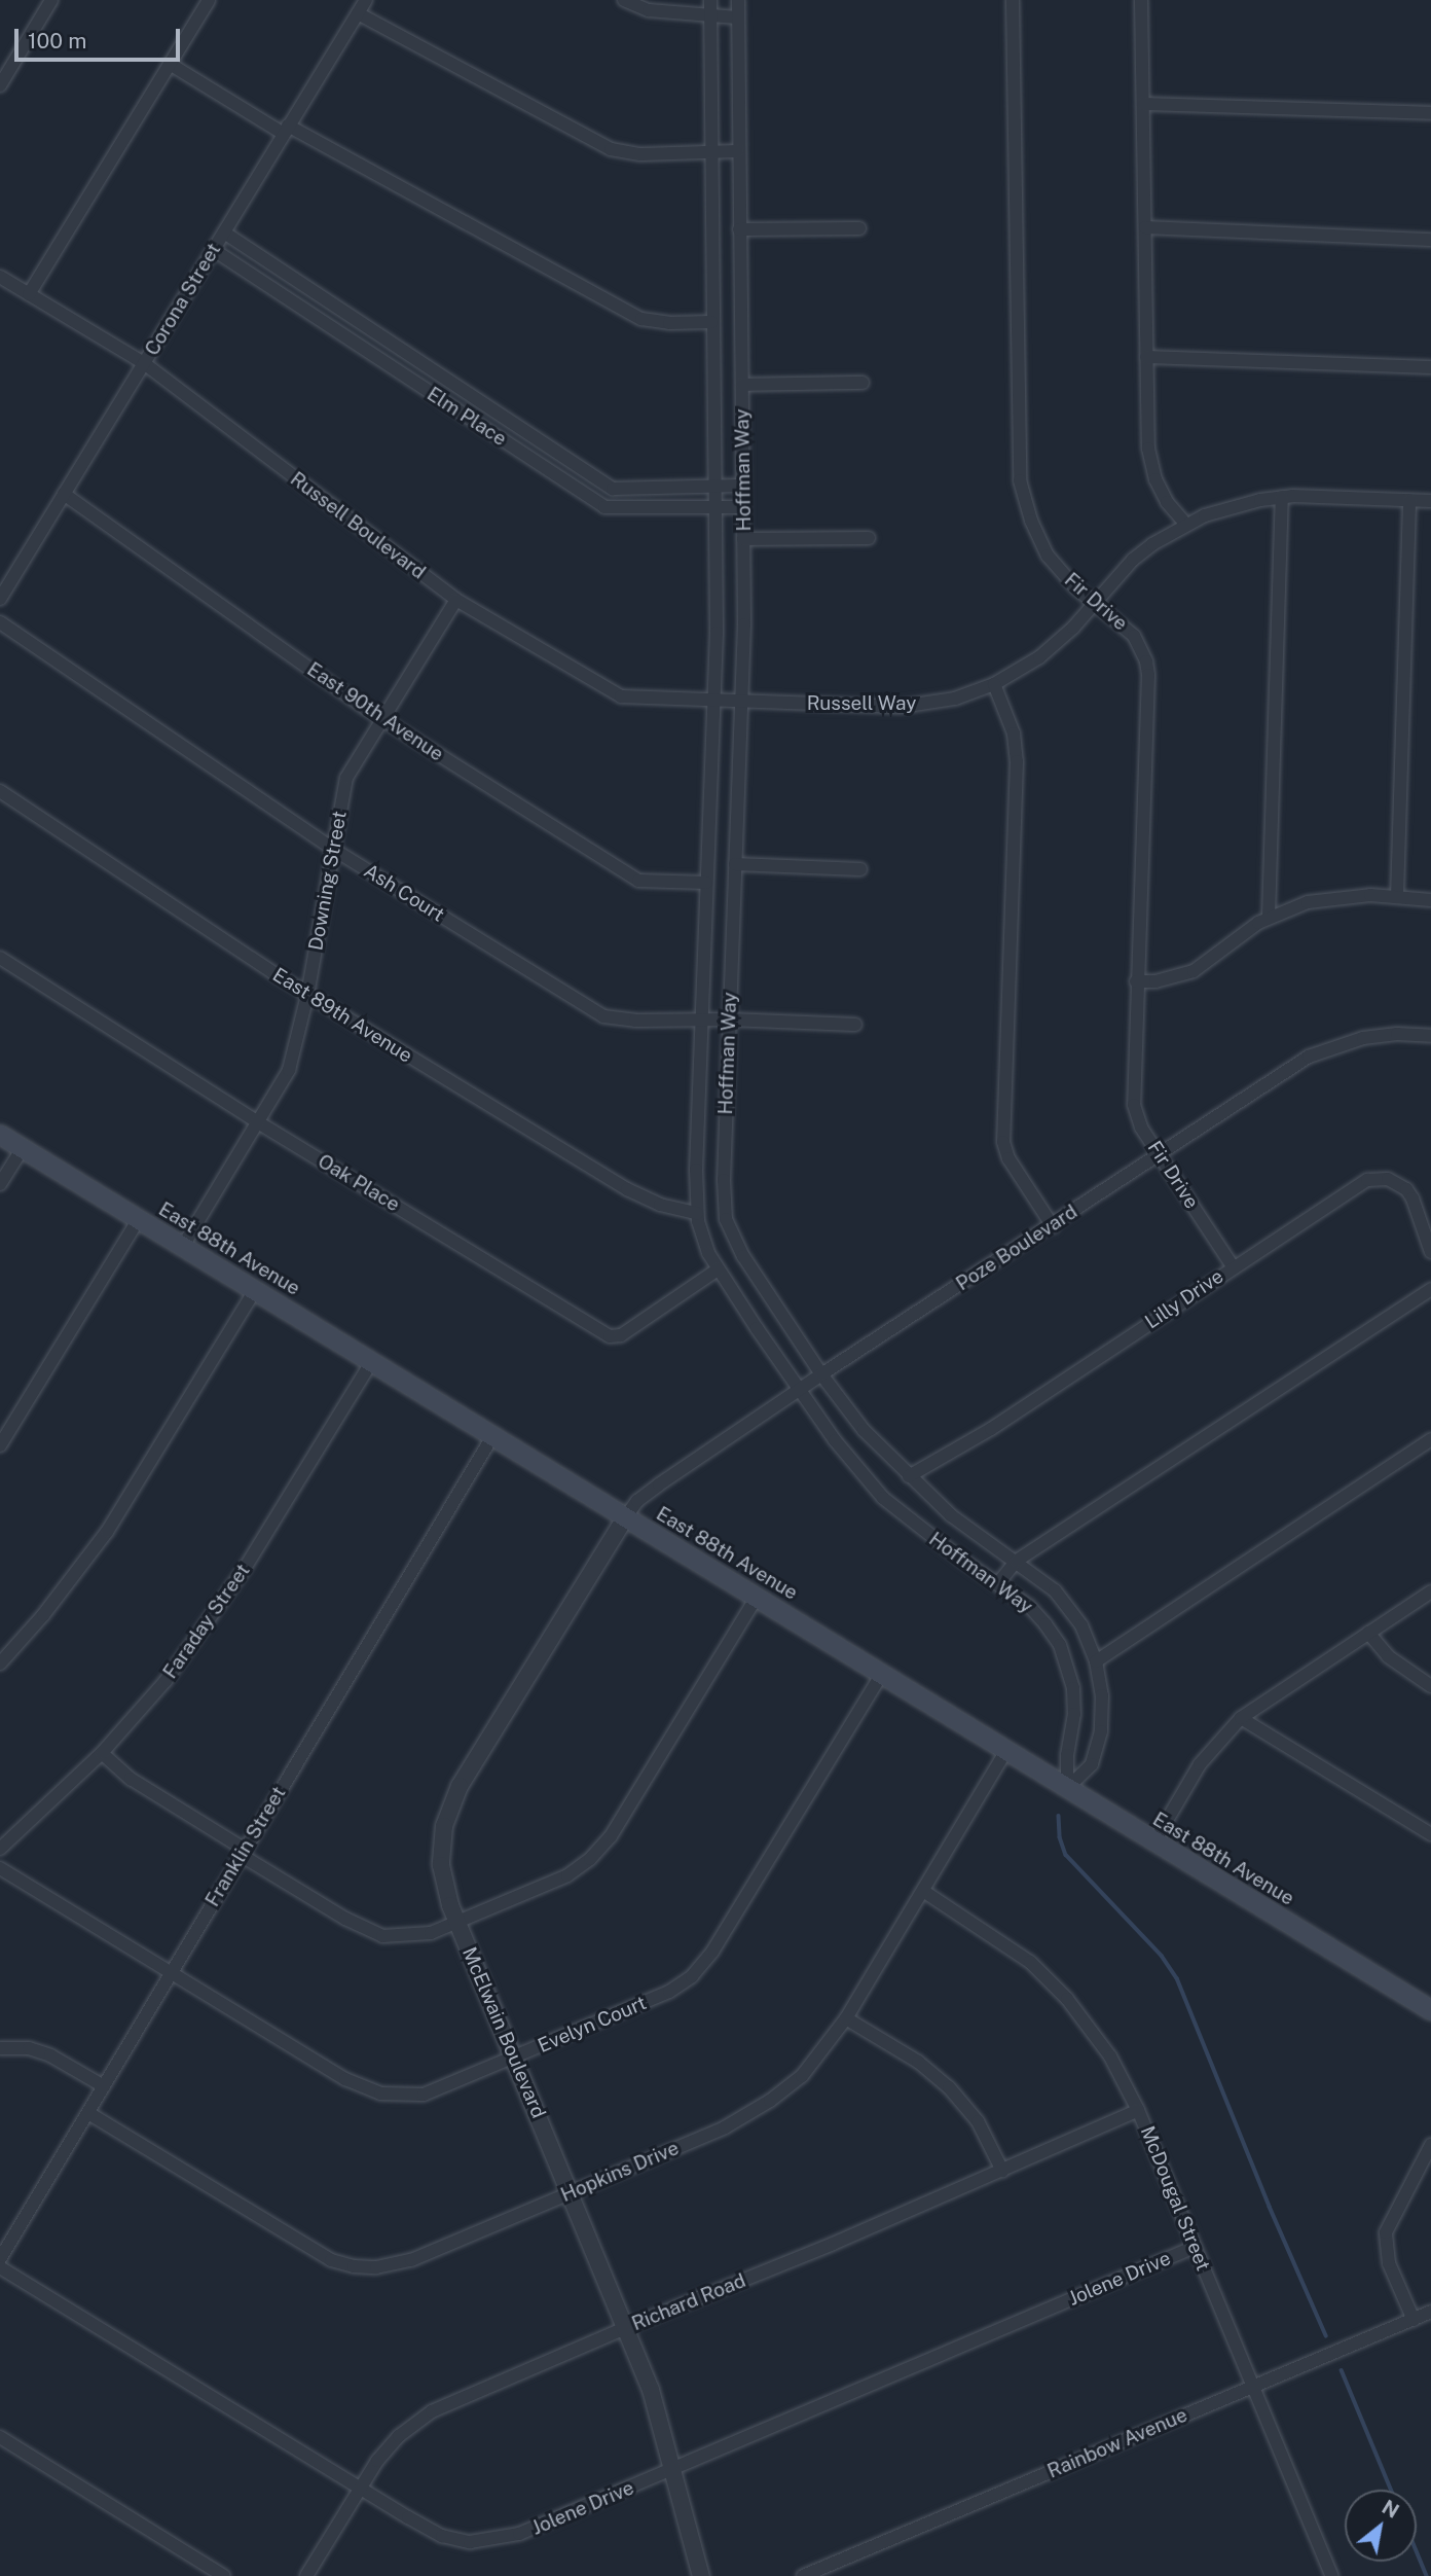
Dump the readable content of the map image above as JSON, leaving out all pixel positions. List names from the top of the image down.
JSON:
{
  "streets": {
    "main road": ["East 88th Avenue"],
    "street": [
      "Corona Street",
      "Elm Place",
      "Hoffman Way",
      "Russell Boulevard",
      "Fir Drive",
      "Russell Way",
      "East 90th Avenue",
      "Downing Street",
      "Ash Court",
      "East 89th Avenue",
      "Oak Place",
      "Poze Boulevard",
      "Lilly Drive",
      "Faraday Street",
      "Franklin Street",
      "Evelyn Court",
      "McElwain Boulevard",
      "Hopkins Drive",
      "McDougal Street",
      "Jolene Drive",
      "Richard Road",
      "Rainbow Avenue"
    ]
  },
  "crossings": [
    ["Corona Street", "Elm Place"],
    ["Corona Street", "Russell Boulevard"],
    ["Corona Street", "East 90th Avenue"],
    ["Elm Place", "Hoffman Way"],
    ["Hoffman Way", "Russell Boulevard"],
    ["Hoffman Way", "Russell Way"],
    ["Hoffman Way", "East 90th Avenue"],
    ["Hoffman Way", "Ash Court"],
    ["Hoffman Way", "East 89th Avenue"],
    ["Hoffman Way", "Oak Place"],
    ["Hoffman Way", "Poze Boulevard"],
    ["Hoffman Way", "East 88th Avenue"],
    ["Hoffman Way", "Lilly Drive"],
    ["Russell Boulevard", "Russell Way"],
    ["Russell Boulevard", "Downing Street"],
    ["Fir Drive", "Russell Way"],
    ["Fir Drive", "Poze Boulevard"],
    ["Fir Drive", "Lilly Drive"],
    ["East 90th Avenue", "Downing Street"],
    ["Downing Street", "Ash Court"],
    ["Downing Street", "East 89th Avenue"],
    ["Downing Street", "Oak Place"],
    ["Downing Street", "East 88th Avenue"],
    ["Poze Boulevard", "East 88th Avenue"],
    ["Poze Boulevard", "McElwain Boulevard"],
    ["East 88th Avenue", "Faraday Street"],
    ["East 88th Avenue", "Franklin Street"],
    ["East 88th Avenue", "Evelyn Court"],
    ["East 88th Avenue", "McElwain Boulevard"],
    ["East 88th Avenue", "Hopkins Drive"],
    ["Franklin Street", "Evelyn Court"],
    ["Franklin Street", "Hopkins Drive"],
    ["Evelyn Court", "McElwain Boulevard"],
    ["McElwain Boulevard", "Hopkins Drive"],
    ["McElwain Boulevard", "Jolene Drive"],
    ["McElwain Boulevard", "Richard Road"],
    ["Hopkins Drive", "McDougal Street"],
    ["McDougal Street", "Jolene Drive"],
    ["McDougal Street", "Richard Road"],
    ["McDougal Street", "Rainbow Avenue"],
    ["Jolene Drive", "Richard Road"]
  ],
  "scale_bar": "100 m",
  "north": "top right"
}
